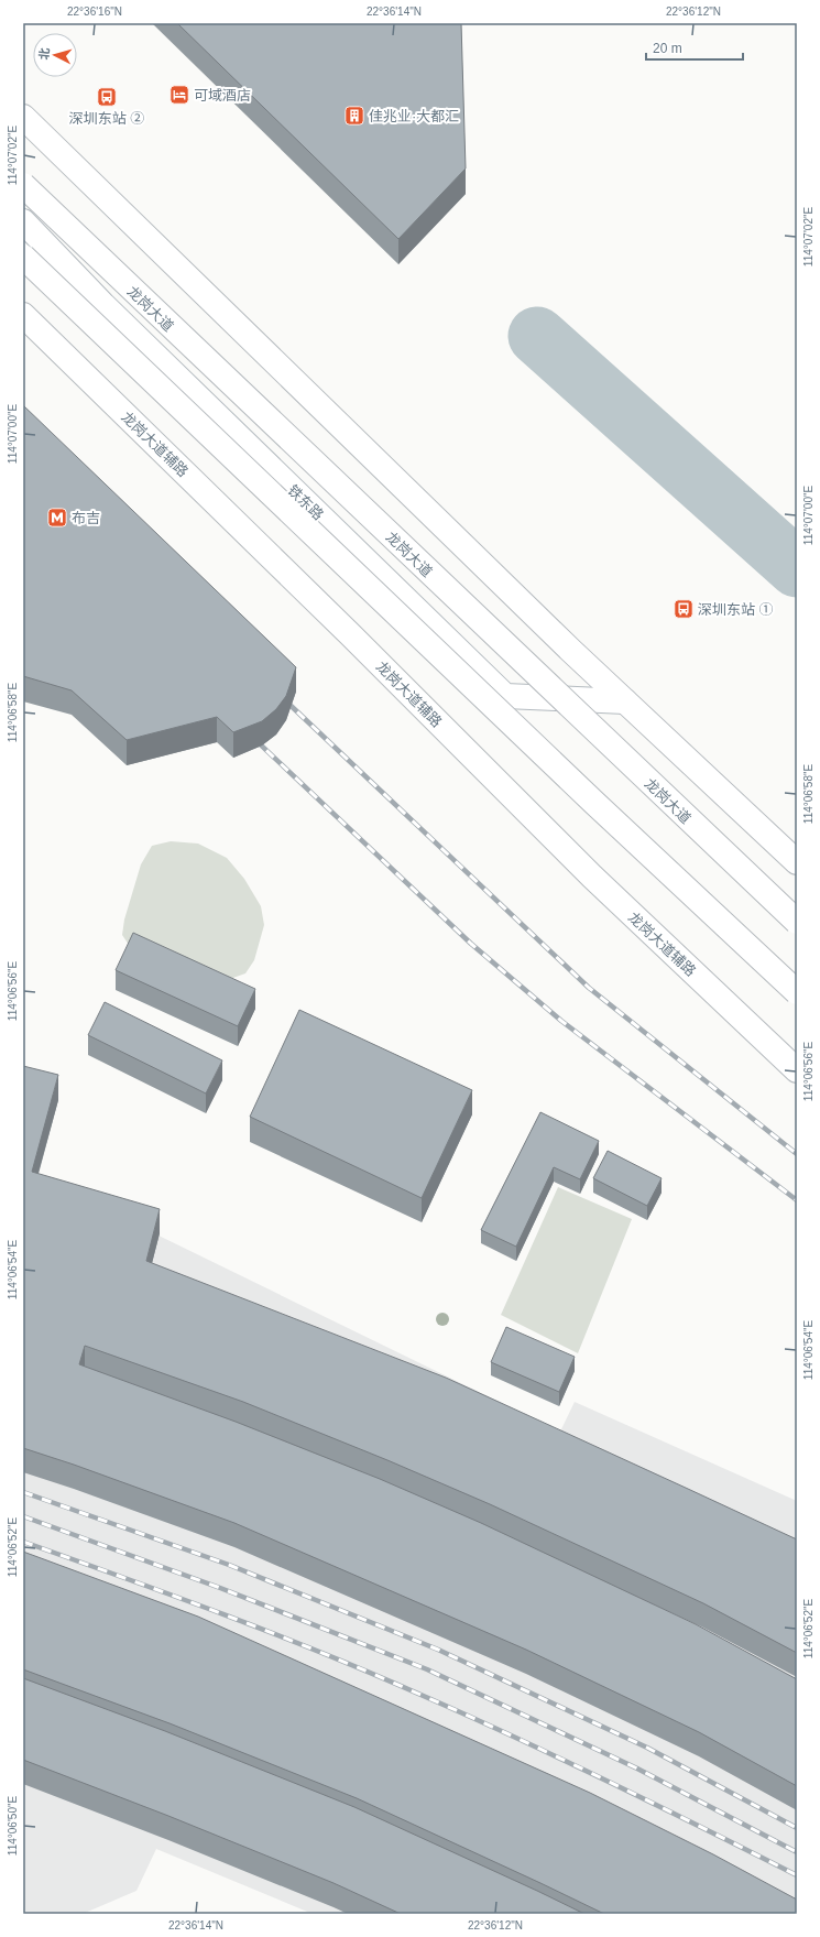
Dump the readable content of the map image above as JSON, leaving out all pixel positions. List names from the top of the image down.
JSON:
{
  "streets": {
    "main road": ["龙岗大道", "龙岗大道辅路", "铁东路"]
  },
  "places": {
    "hotel": ["可域酒店"],
    "bus stop": ["深圳东站 ②", "深圳东站 ①"],
    "building": ["佳兆业·大都汇"],
    "metro station": ["布吉"]
  },
  "scale_bar": "20 m",
  "north": "left",
  "coordinates": [
    "22°36'16\"N",
    "22°36'14\"N",
    "22°36'12\"N",
    "114°07'02\"E",
    "114°07'00\"E",
    "114°06'58\"E",
    "114°06'56\"E",
    "114°06'54\"E",
    "114°06'52\"E",
    "114°06'50\"E"
  ]
}
